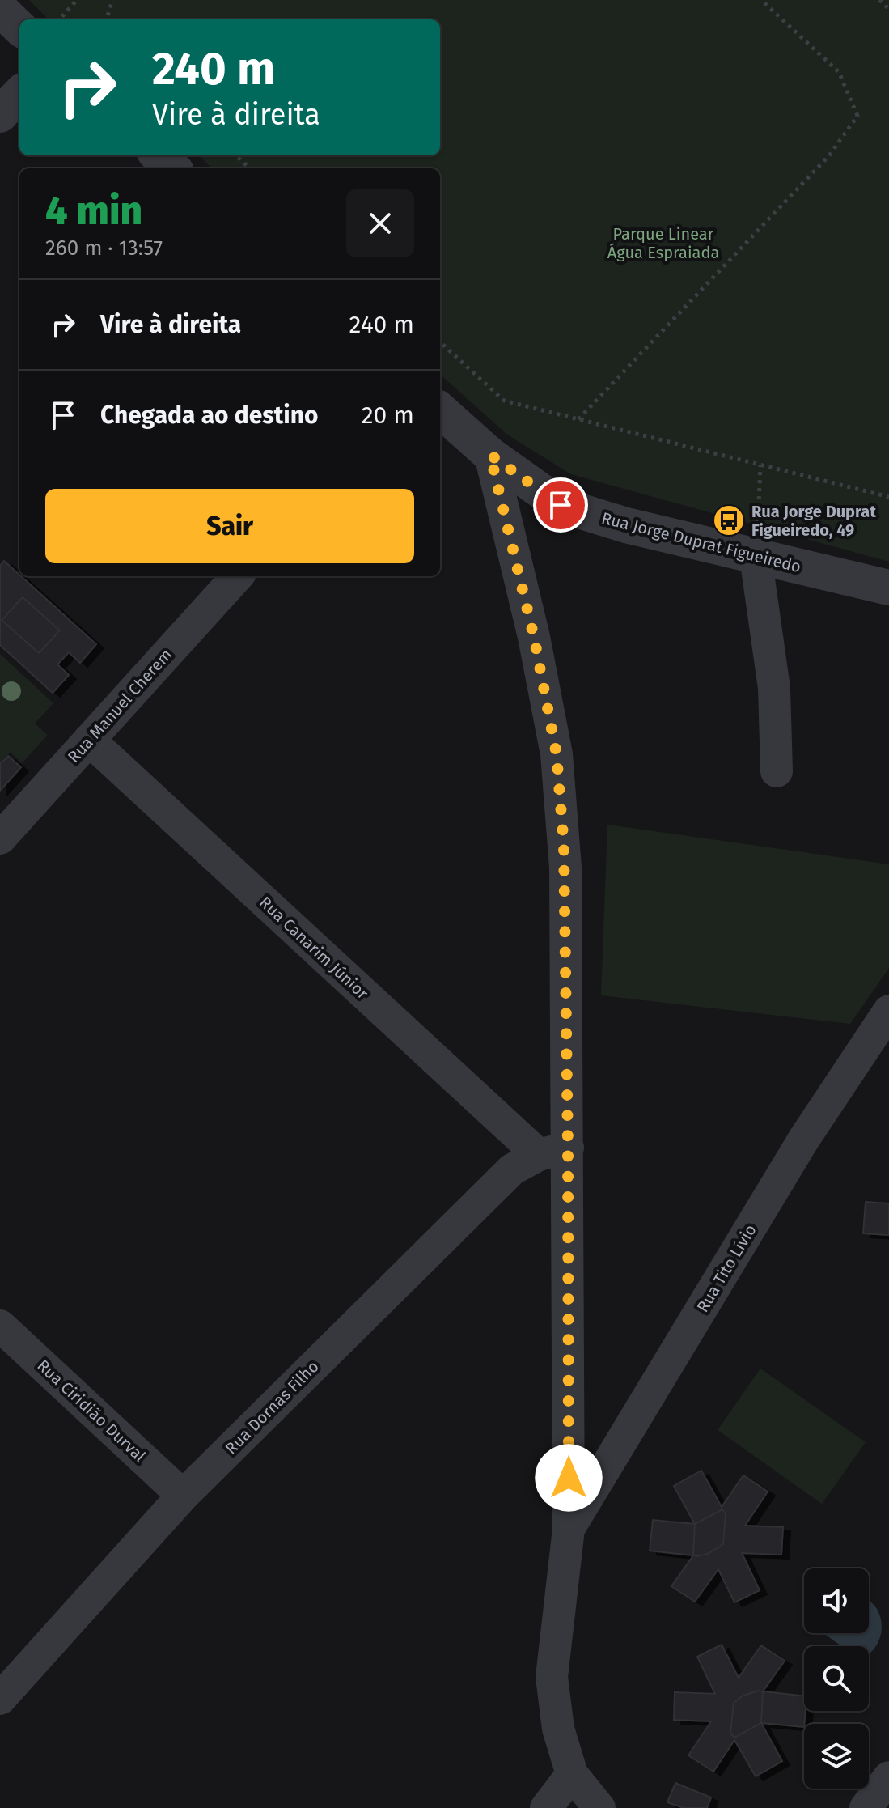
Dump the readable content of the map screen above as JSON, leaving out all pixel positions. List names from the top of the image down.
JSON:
{
  "streets": {
    "street": [
      "Rua Jorge Duprat Figueiredo",
      "Rua Manuel Cherem",
      "Rua Canarim Júnior",
      "Rua Tito Lívio",
      "Rua Dornas Filho",
      "Rua Ciridião Durval"
    ]
  },
  "crossings": [
    ["Rua Manuel Cherem", "Rua Canarim Júnior"],
    ["Rua Canarim Júnior", "Rua Dornas Filho"],
    ["Rua Dornas Filho", "Rua Ciridião Durval"]
  ],
  "parks": ["Parque Linear Água Espraiada"],
  "places": {
    "bus stop": ["Rua Jorge Duprat Figueiredo, 49"]
  },
  "page": {
    "turn": ["240 m", "Vire à direita"],
    "heading": ["4 min", "260 m · 13:57"],
    "list": [
      {
        "name": "Vire à direita",
        "value": "240 m"
      },
      {
        "name": "Chegada ao destino",
        "value": "20 m"
      }
    ],
    "buttons": "Sair"
  }
}
